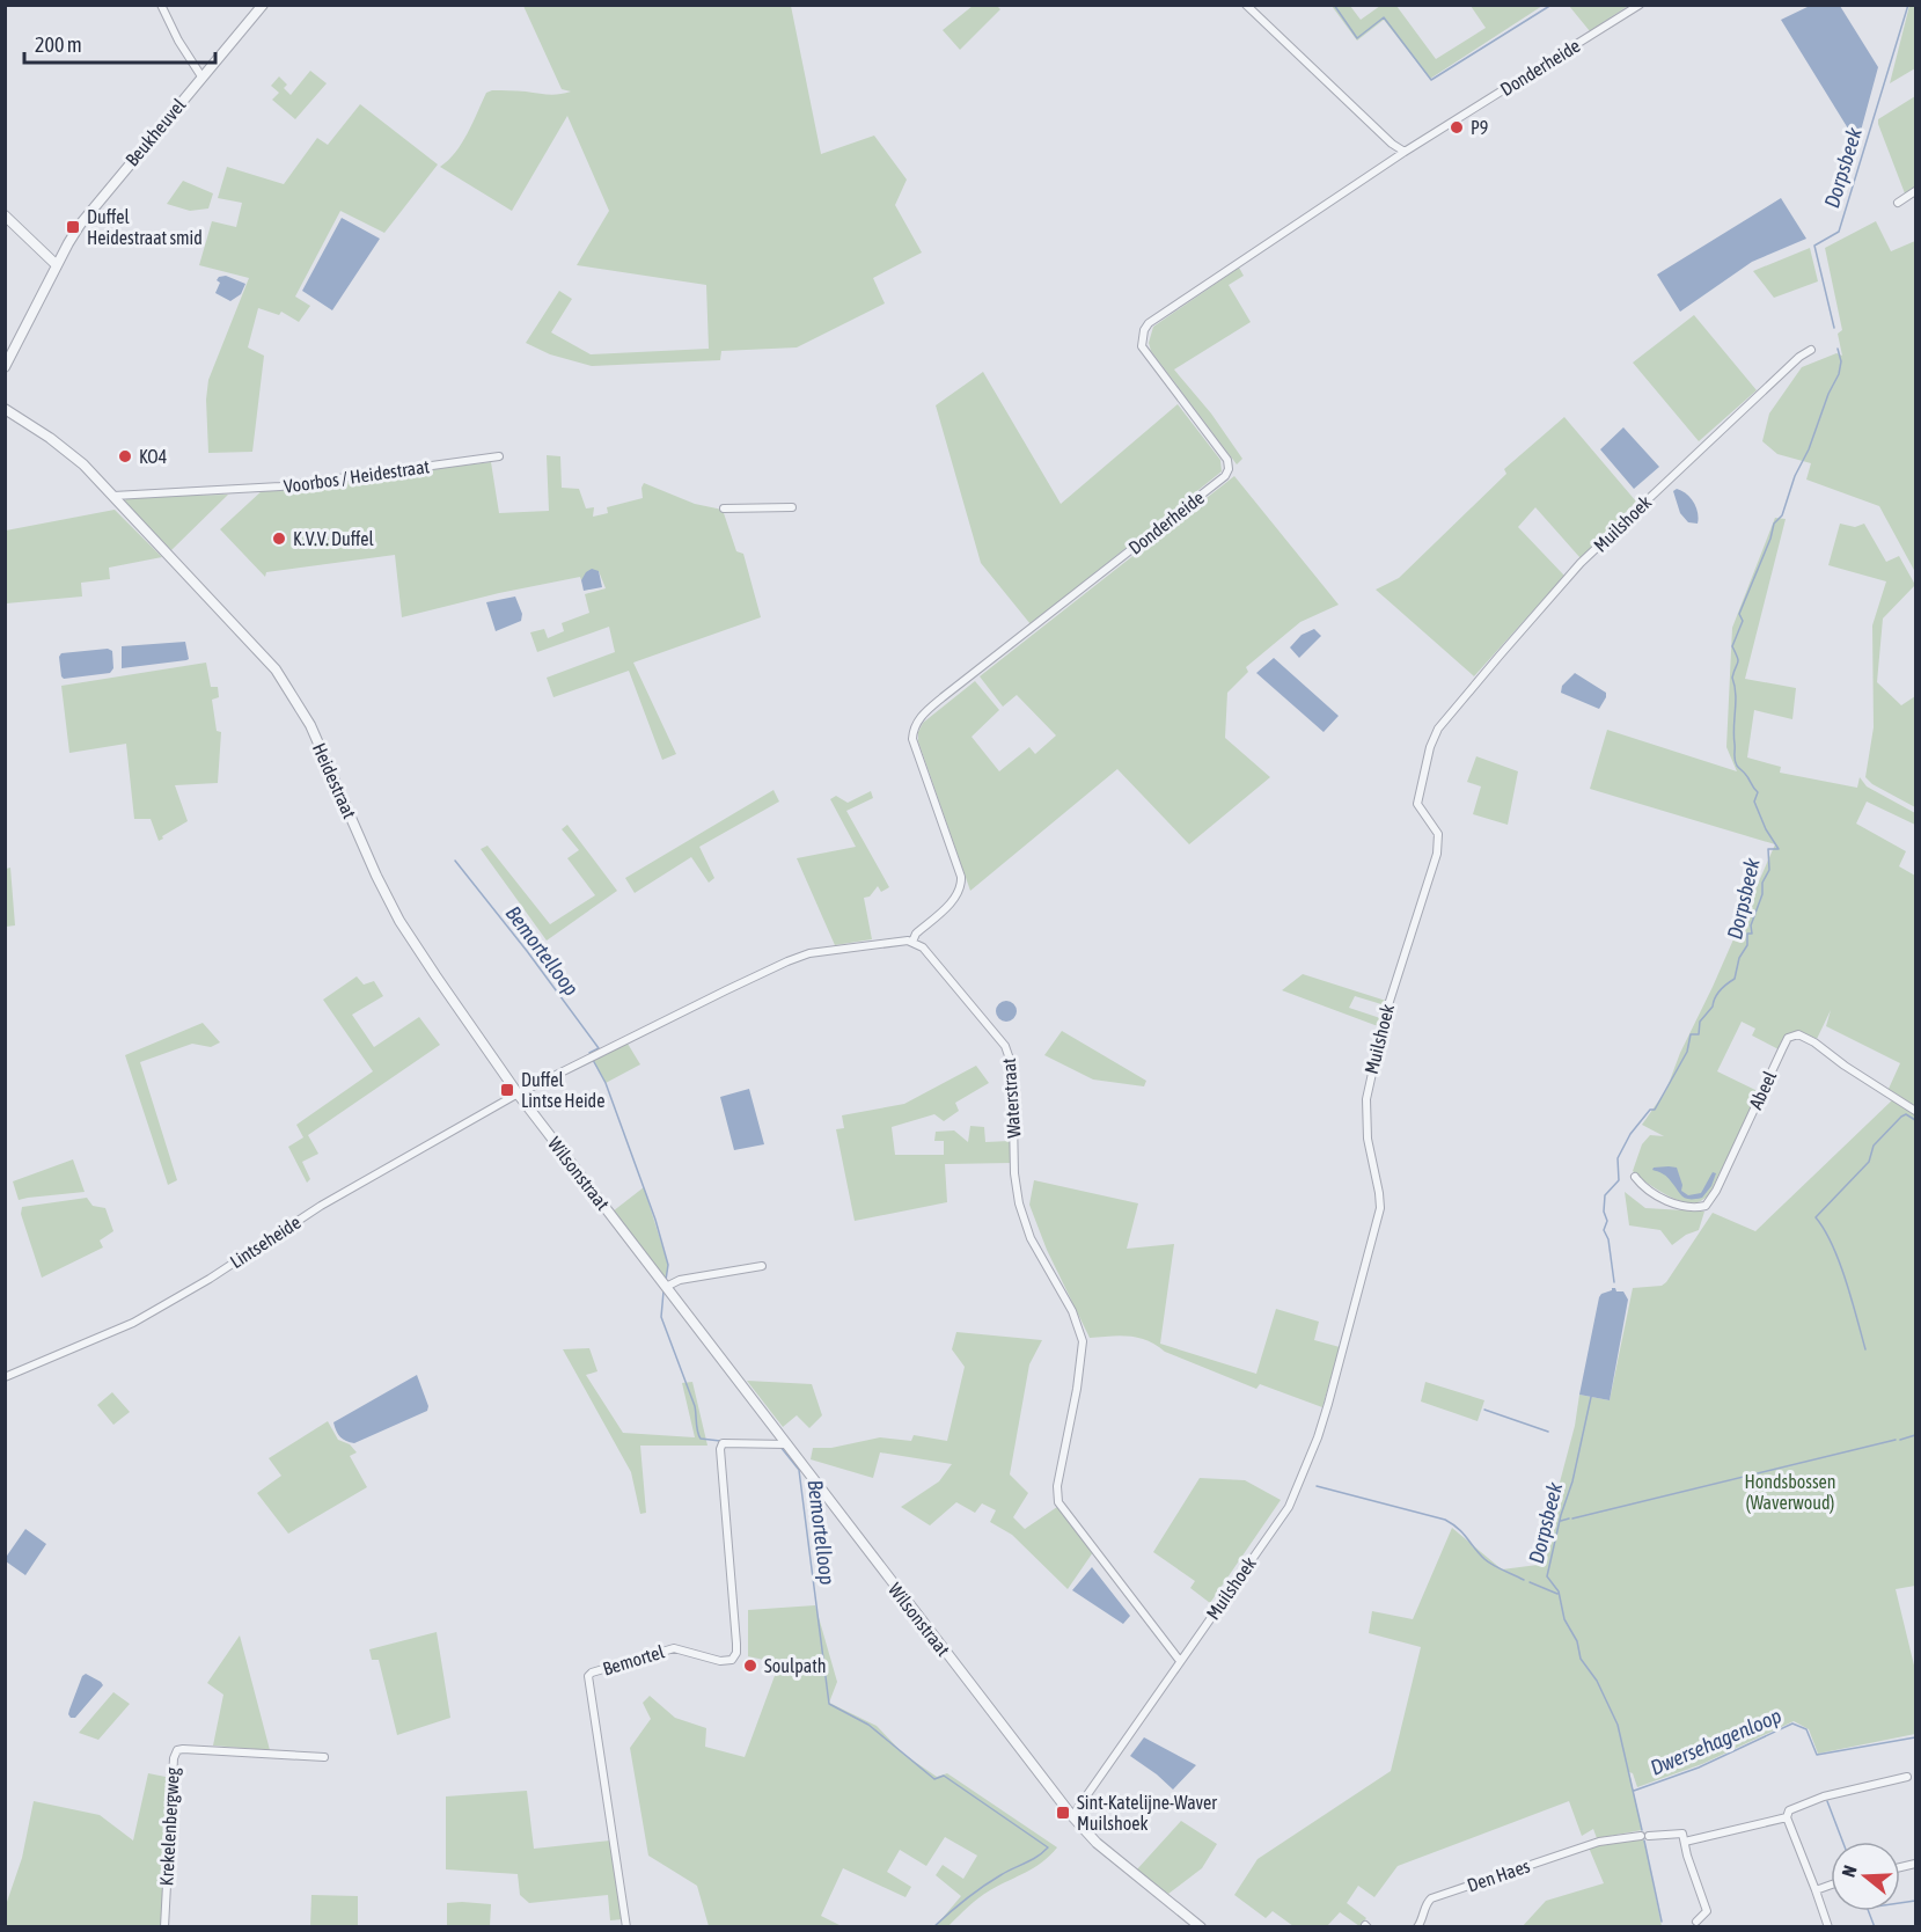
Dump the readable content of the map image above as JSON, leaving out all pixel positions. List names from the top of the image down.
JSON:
{
  "streets": {
    "street": [
      "Donderheide",
      "Beukheuvel",
      "Voorbos / Heidestraat",
      "Muilshoek",
      "Heidestraat",
      "Abeel",
      "Waterstraat",
      "Wilsonstraat",
      "Lintseheide",
      "Bemortel",
      "Krekelenbergweg",
      "Den Haes"
    ]
  },
  "crossings": [
    ["Donderheide", "Waterstraat"],
    ["Voorbos / Heidestraat", "Heidestraat"],
    ["Muilshoek", "Waterstraat"],
    ["Muilshoek", "Wilsonstraat"],
    ["Heidestraat", "Wilsonstraat"],
    ["Heidestraat", "Lintseheide"],
    ["Wilsonstraat", "Lintseheide"],
    ["Wilsonstraat", "Bemortel"]
  ],
  "water": ["Dorpsbeek", "Bemortelloop", "Dwersehagenloop"],
  "parks": ["Hondsbossen (Waverwoud)"],
  "places": {
    "other": [
      "P9",
      "KO4",
      "K.V.V. Duffel",
      "Soulpath"
    ],
    "transit": ["Duffel Heidestraat smid", "Duffel Lintse Heide", "Sint-Katelijne-Waver Muilshoek"]
  },
  "scale_bar": "200 m",
  "north": "left"
}
